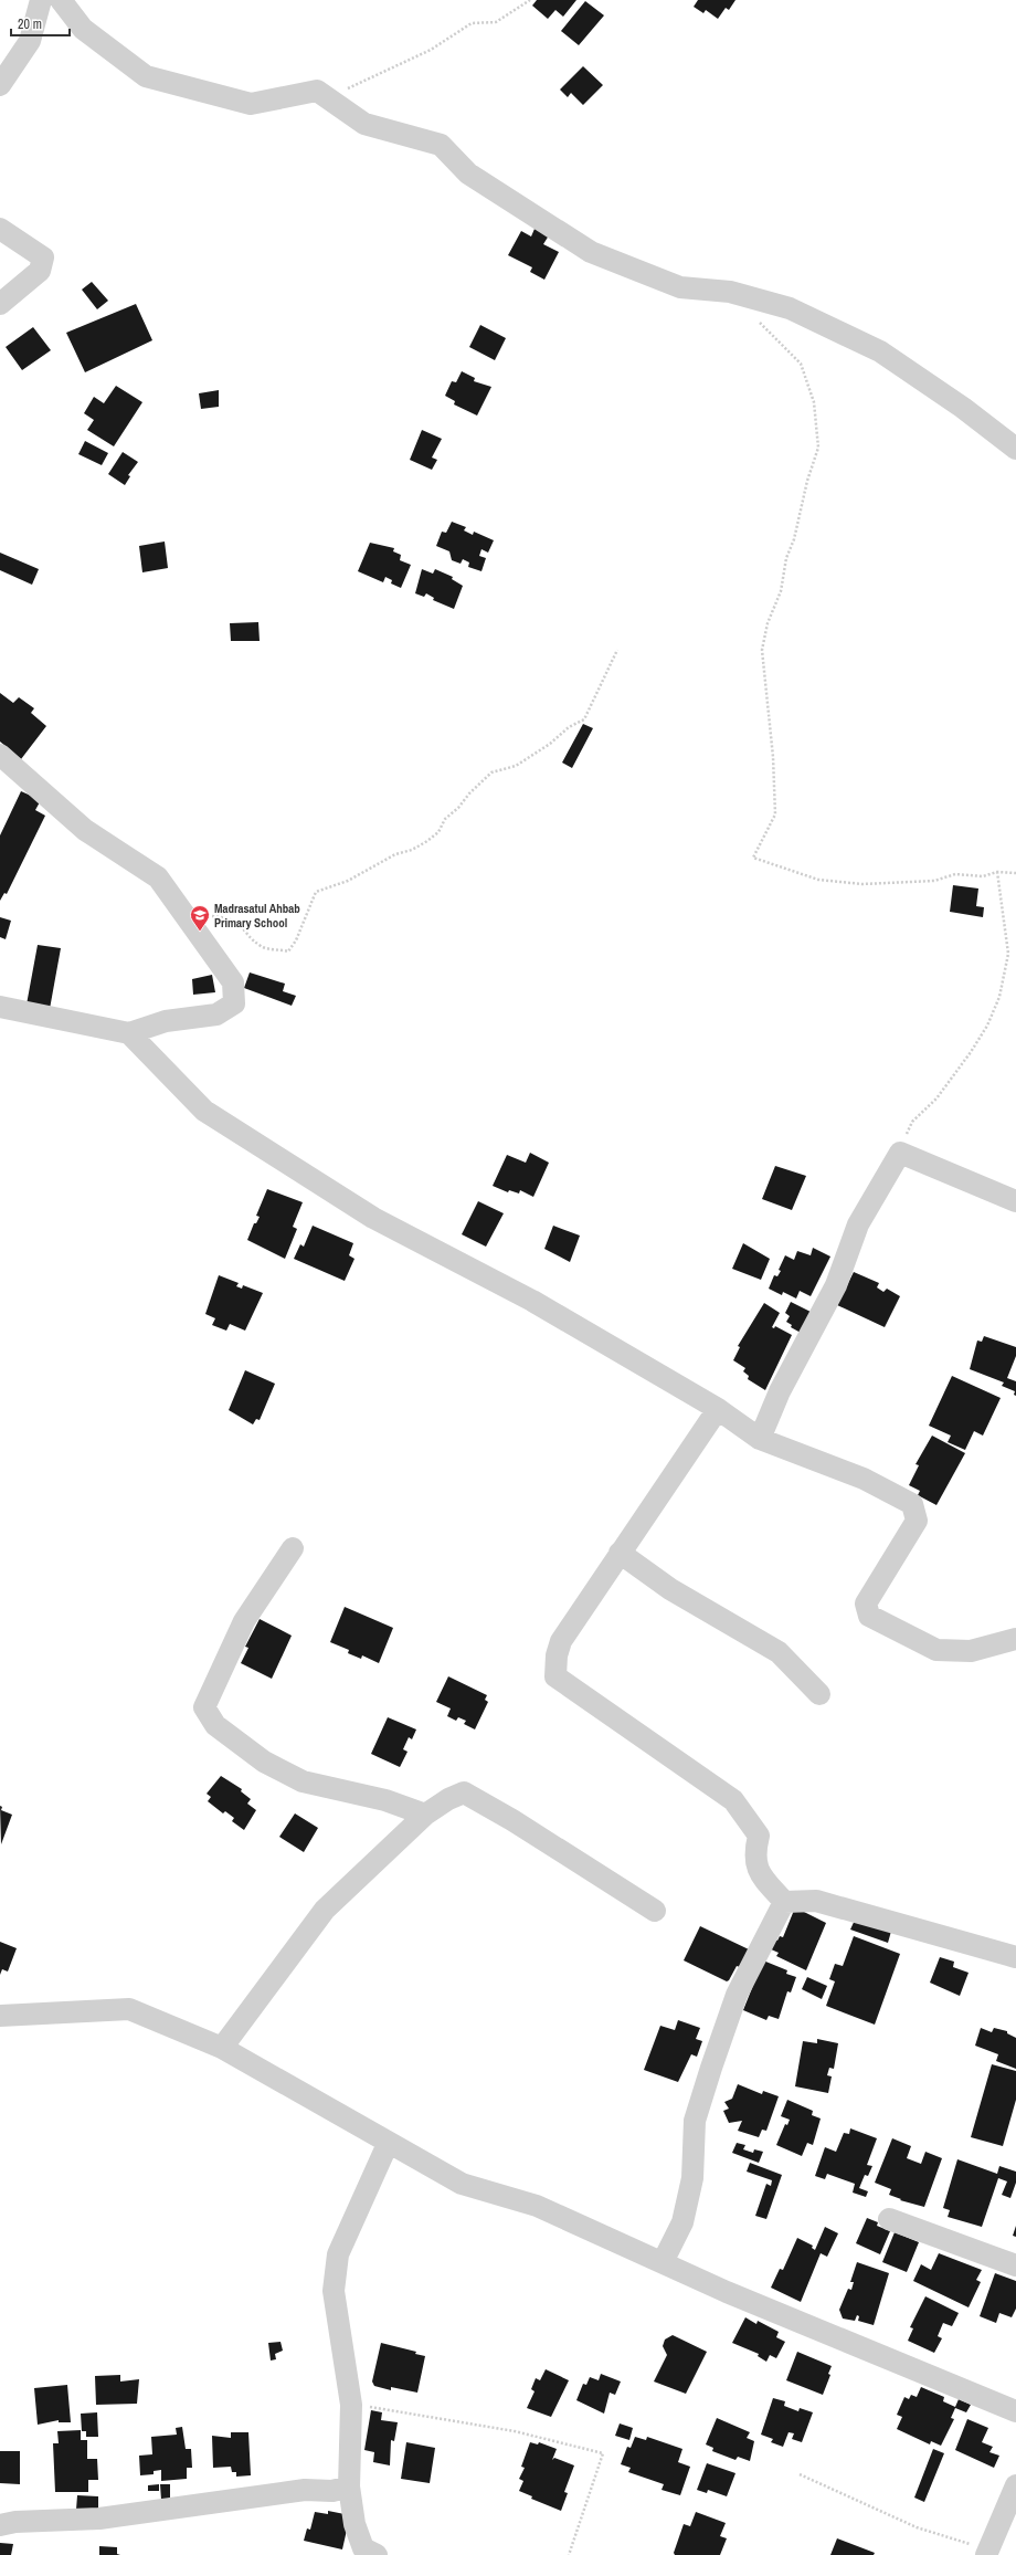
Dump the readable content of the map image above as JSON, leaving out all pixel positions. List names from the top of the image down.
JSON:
{
  "places": {
    "school or university": ["Madrasatul Ahbab Primary School"]
  },
  "scale_bar": "20 m"
}
